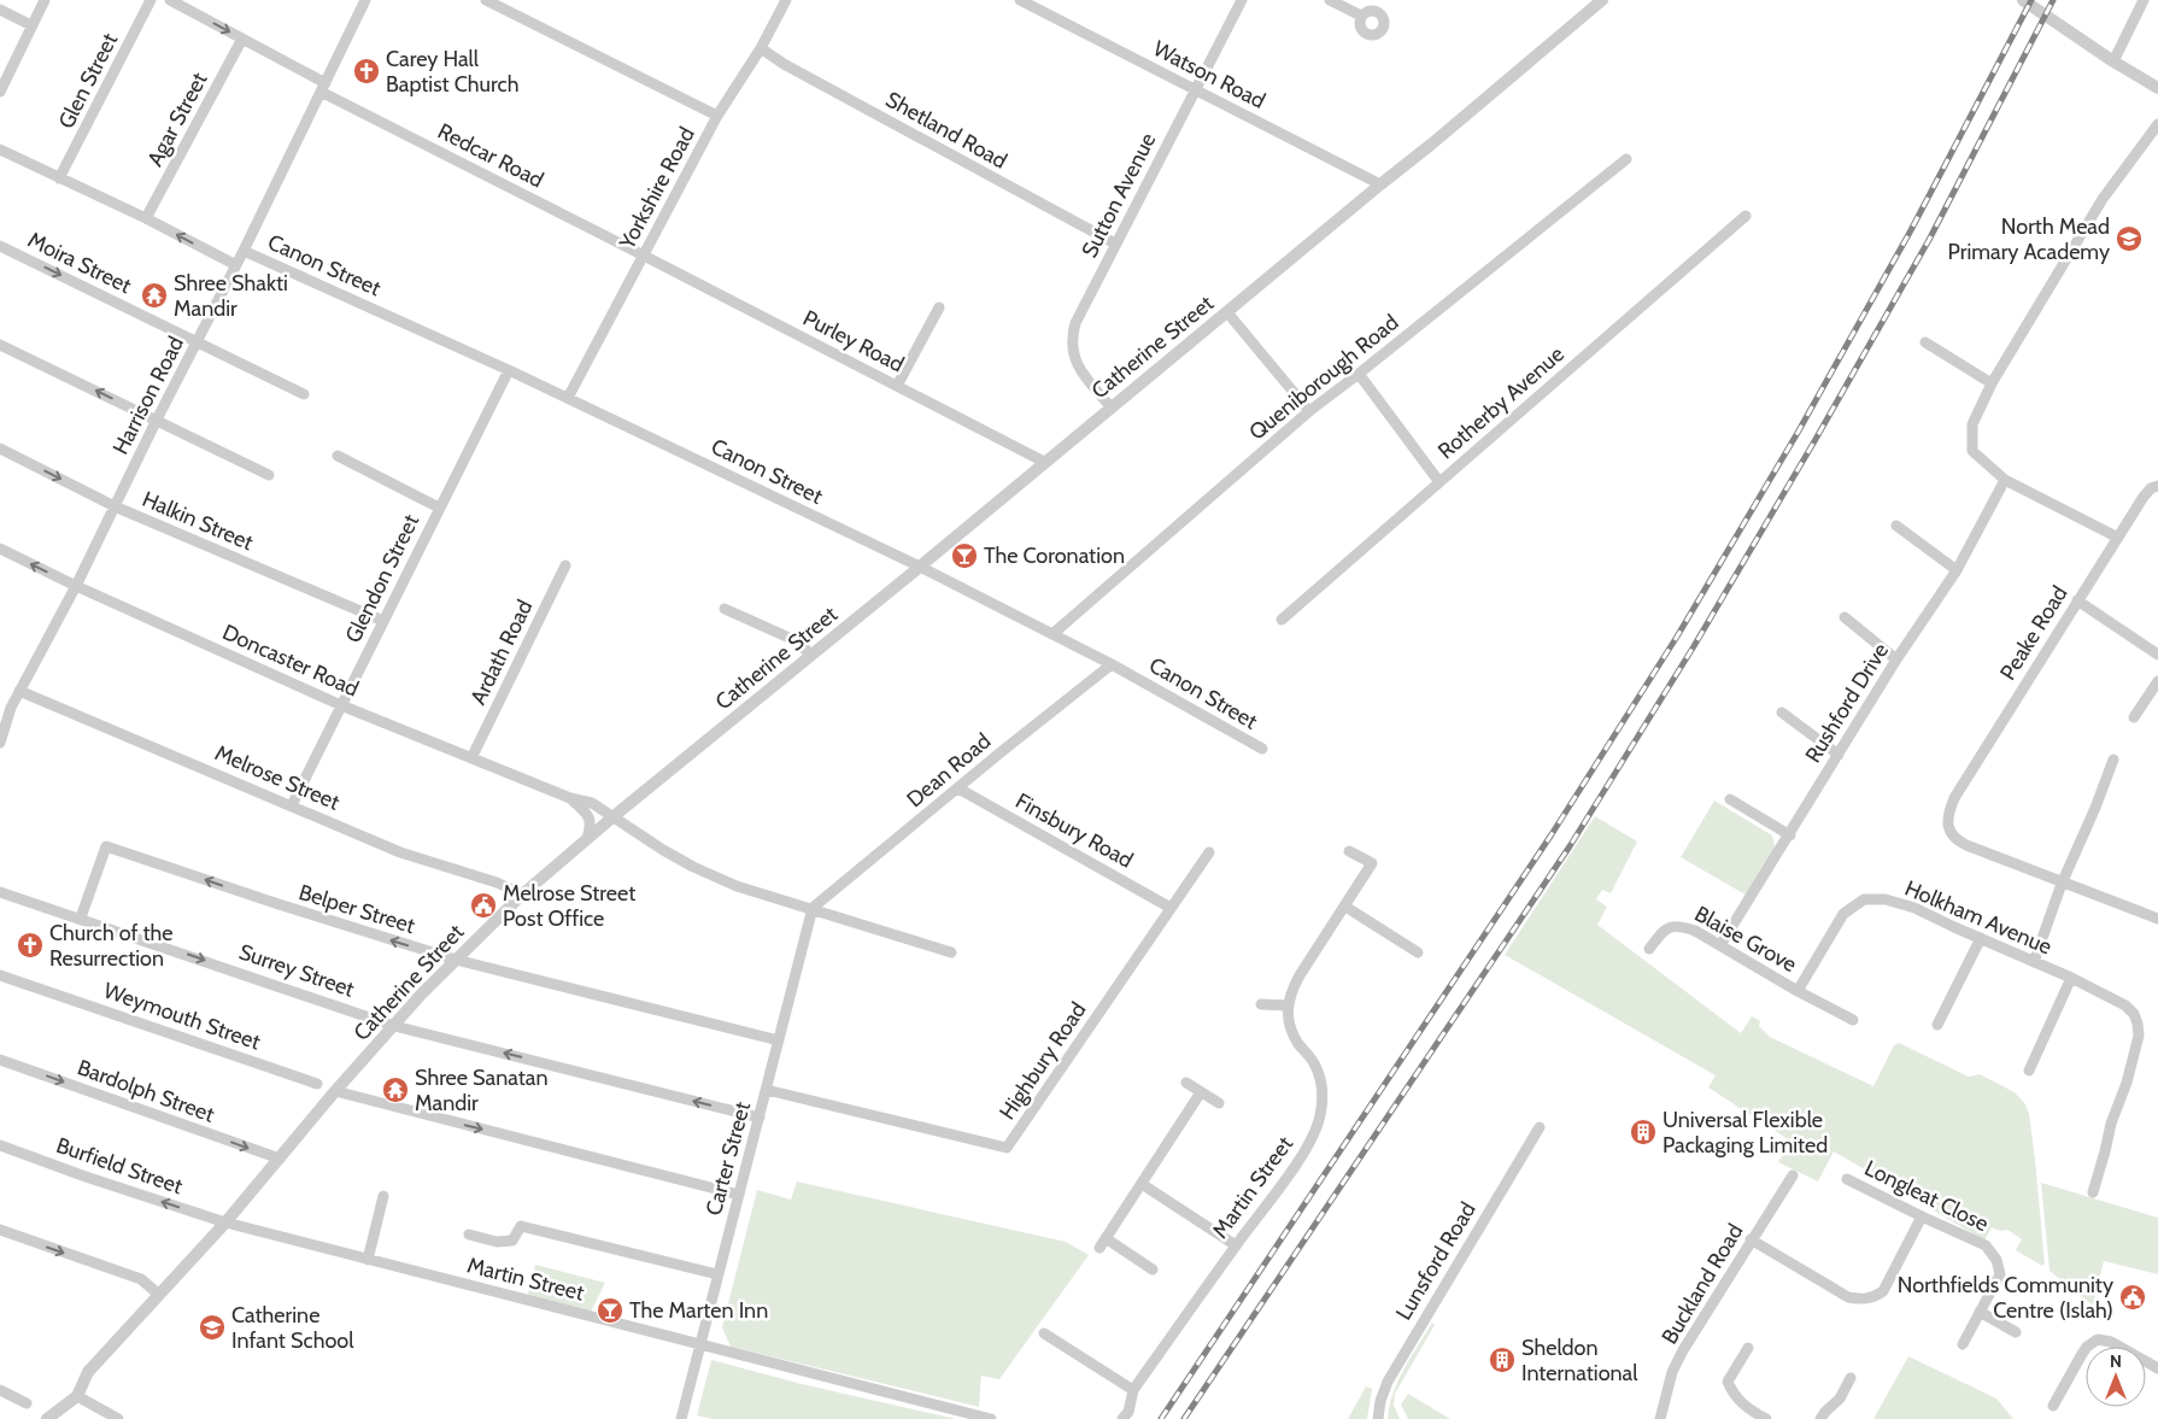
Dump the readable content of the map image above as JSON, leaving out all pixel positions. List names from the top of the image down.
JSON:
{
  "streets": {
    "street": [
      "Watson Road",
      "Glen Street",
      "Agar Street",
      "Shetland Road",
      "Redcar Road",
      "Yorkshire Road",
      "Sutton Avenue",
      "Moira Street",
      "Canon Street",
      "Purley Road",
      "Catherine Street",
      "Queniborough Road",
      "Harrison Road",
      "Rotherby Avenue",
      "Halkin Street",
      "Glendon Street",
      "Peake Road",
      "Ardath Road",
      "Doncaster Road",
      "Rushford Drive",
      "Dean Road",
      "Melrose Street",
      "Finsbury Road",
      "Belper Street",
      "Holkham Avenue",
      "Blaise Grove",
      "Surrey Street",
      "Weymouth Street",
      "Highbury Road",
      "Bardolph Street",
      "Carter Street",
      "Burfield Street",
      "Martin Street",
      "Longleat Close",
      "Lunsford Road",
      "Buckland Road"
    ]
  },
  "crossings": [
    ["Watson Road", "Sutton Avenue"],
    ["Watson Road", "Catherine Street"],
    ["Glen Street", "Canon Street"],
    ["Agar Street", "Redcar Road"],
    ["Agar Street", "Canon Street"],
    ["Shetland Road", "Yorkshire Road"],
    ["Shetland Road", "Sutton Avenue"],
    ["Redcar Road", "Yorkshire Road"],
    ["Redcar Road", "Purley Road"],
    ["Redcar Road", "Harrison Road"],
    ["Yorkshire Road", "Canon Street"],
    ["Yorkshire Road", "Purley Road"],
    ["Sutton Avenue", "Catherine Street"],
    ["Moira Street", "Harrison Road"],
    ["Canon Street", "Catherine Street"],
    ["Canon Street", "Queniborough Road"],
    ["Canon Street", "Harrison Road"],
    ["Canon Street", "Glendon Street"],
    ["Canon Street", "Dean Road"],
    ["Purley Road", "Catherine Street"],
    ["Catherine Street", "Doncaster Road"],
    ["Catherine Street", "Melrose Street"],
    ["Catherine Street", "Belper Street"],
    ["Catherine Street", "Surrey Street"],
    ["Catherine Street", "Bardolph Street"],
    ["Catherine Street", "Burfield Street"],
    ["Catherine Street", "Martin Street"],
    ["Harrison Road", "Halkin Street"],
    ["Harrison Road", "Doncaster Road"],
    ["Harrison Road", "Melrose Street"],
    ["Halkin Street", "Glendon Street"],
    ["Glendon Street", "Doncaster Road"],
    ["Glendon Street", "Melrose Street"],
    ["Ardath Road", "Doncaster Road"],
    ["Doncaster Road", "Dean Road"],
    ["Doncaster Road", "Carter Street"],
    ["Rushford Drive", "Blaise Grove"],
    ["Dean Road", "Finsbury Road"],
    ["Dean Road", "Carter Street"],
    ["Finsbury Road", "Highbury Road"],
    ["Belper Street", "Surrey Street"],
    ["Belper Street", "Carter Street"],
    ["Holkham Avenue", "Blaise Grove"],
    ["Surrey Street", "Carter Street"],
    ["Highbury Road", "Carter Street"],
    ["Carter Street", "Martin Street"],
    ["Burfield Street", "Martin Street"]
  ],
  "one_way": ["Belper Street", "Bardolph Street"],
  "places": {
    "church": ["Carey Hall Baptist Church", "Church of the Resurrection"],
    "school or university": ["North Mead Primary Academy", "Catherine Infant School"],
    "temple": ["Shree Shakti Mandir", "Shree Sanatan Mandir"],
    "bar": ["The Coronation", "The Marten Inn"],
    "public building": ["Melrose Street Post Office", "Northfields Community Centre (Islah)"],
    "building": ["Universal Flexible Packaging Limited", "Sheldon International"]
  },
  "north": "top"
}
